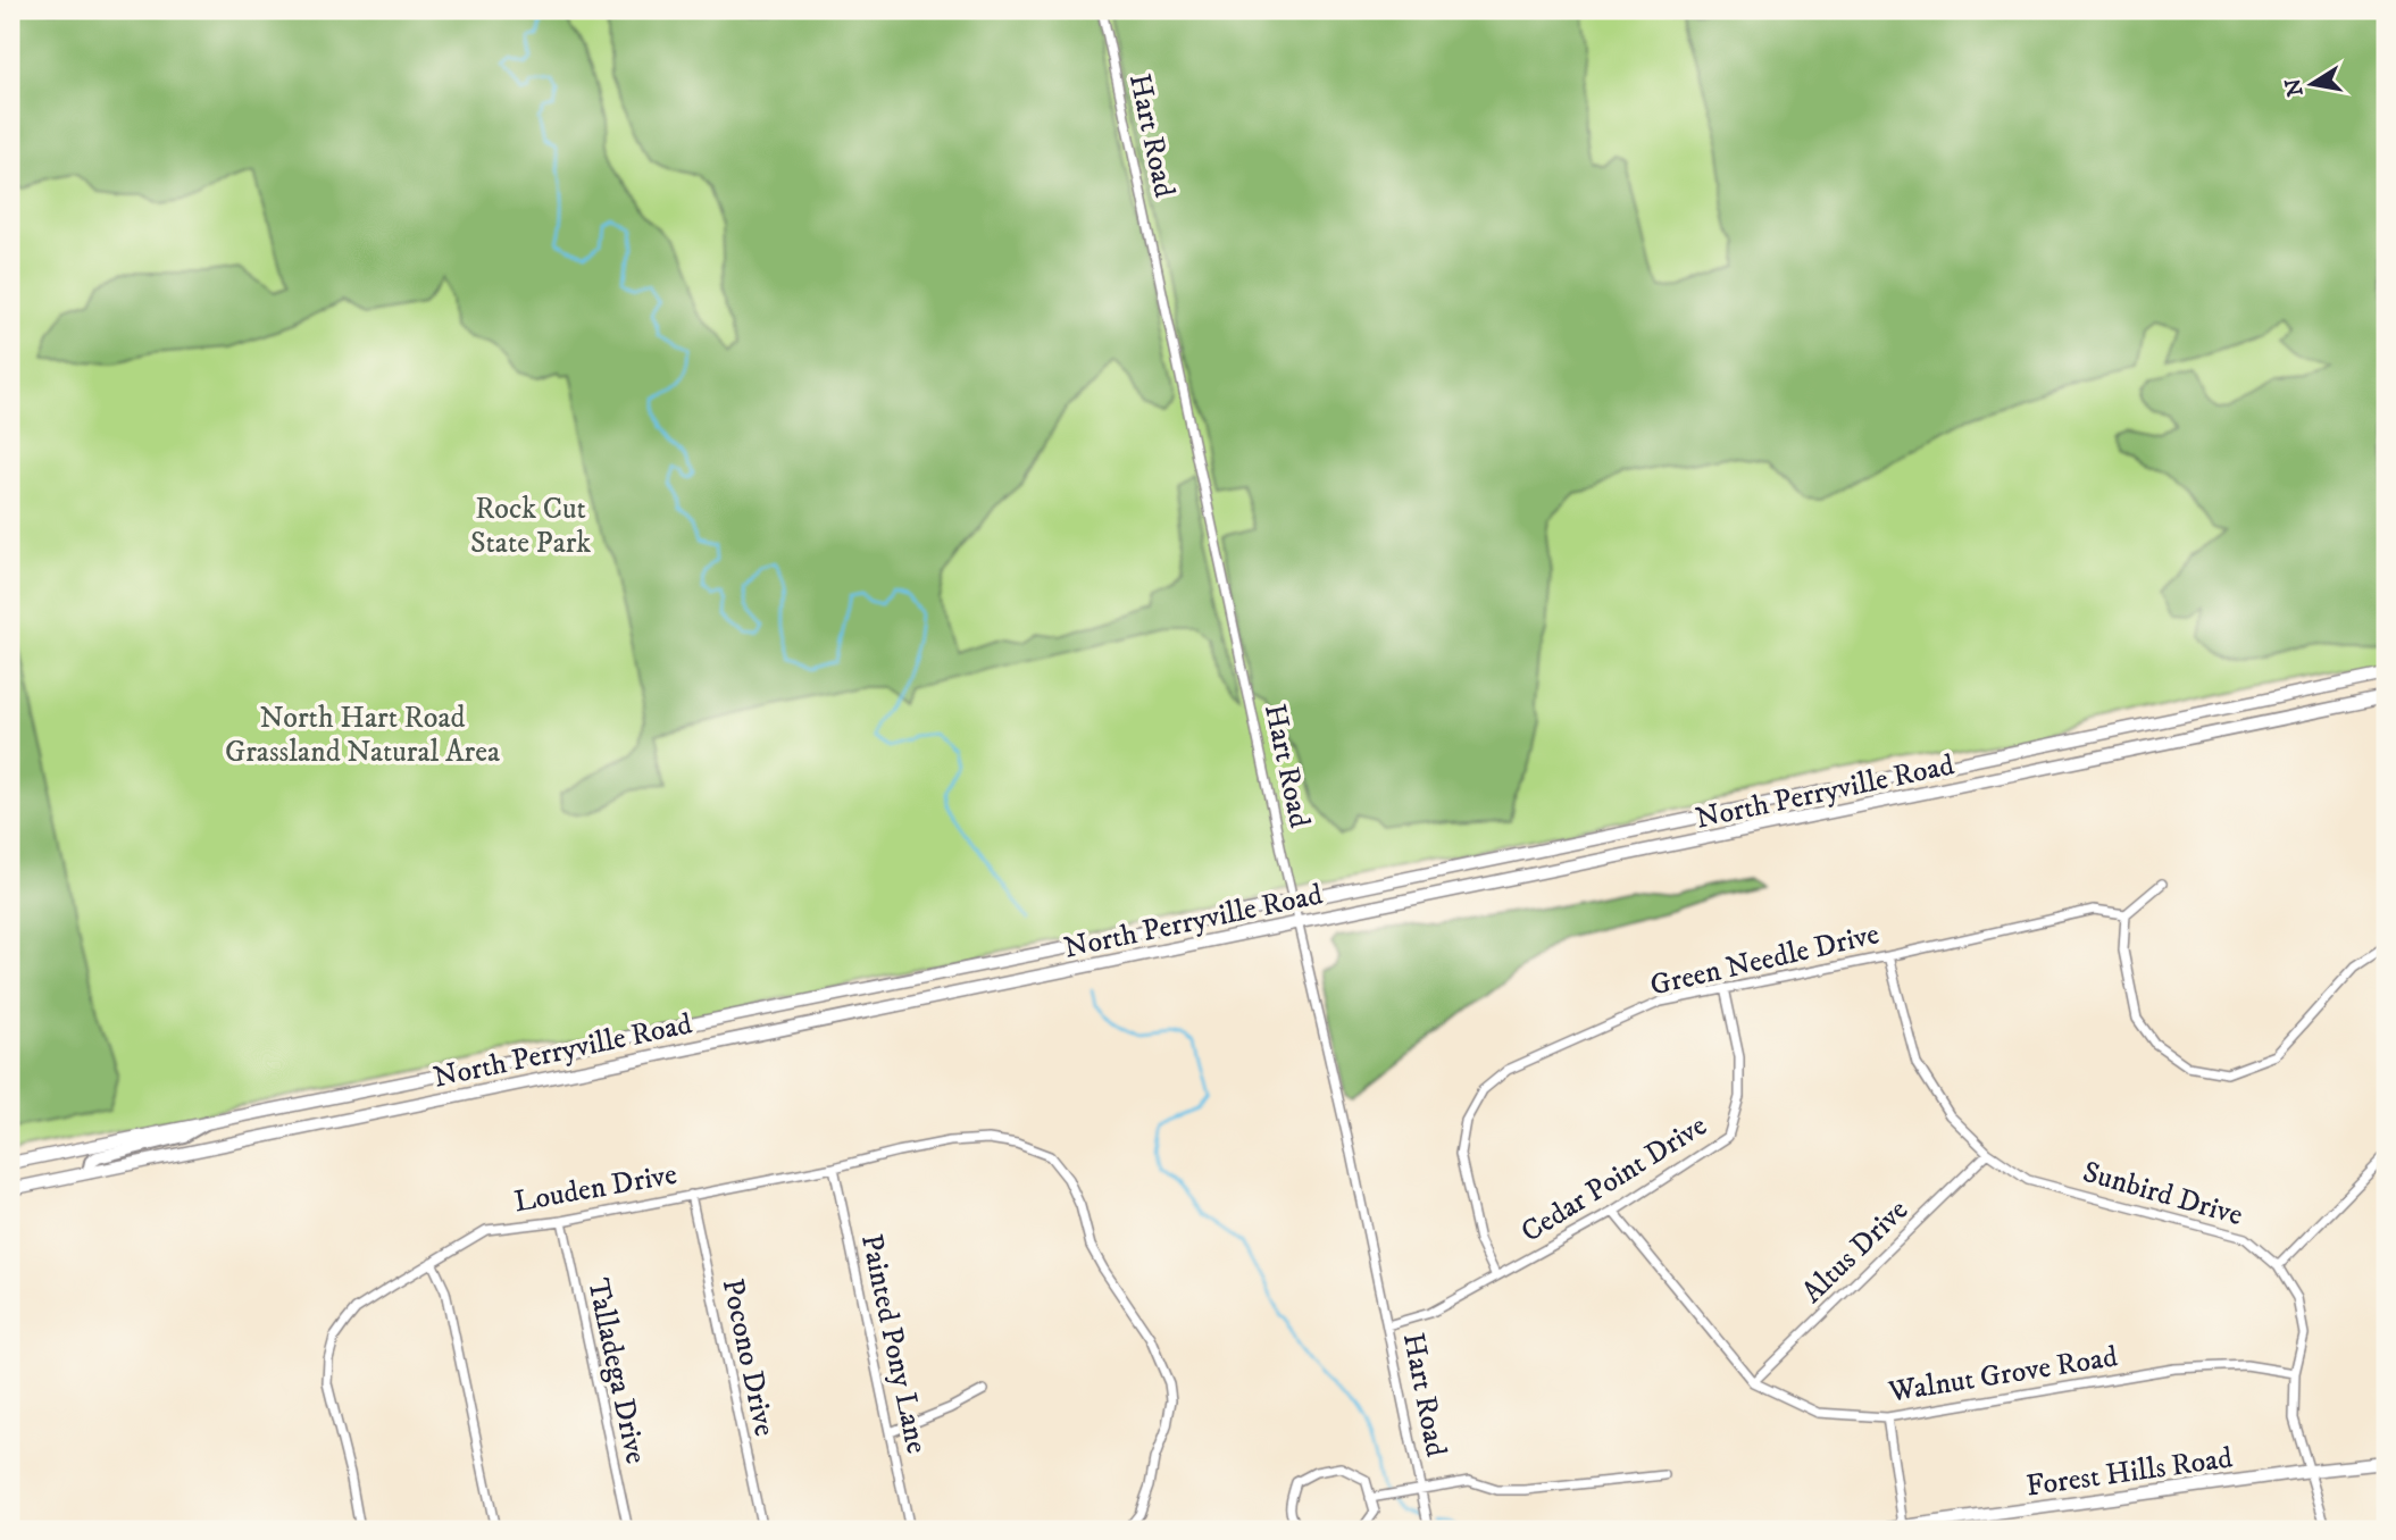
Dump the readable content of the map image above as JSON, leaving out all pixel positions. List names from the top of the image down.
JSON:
{
  "streets": {
    "main road": ["North Perryville Road", "Forest Hills Road"],
    "street": [
      "Hart Road",
      "Green Needle Drive",
      "Cedar Point Drive",
      "Louden Drive",
      "Sunbird Drive",
      "Altus Drive",
      "Painted Pony Lane",
      "Pocono Drive",
      "Talladega Drive",
      "Walnut Grove Road"
    ]
  },
  "crossings": [
    ["Hart Road", "North Perryville Road"],
    ["Hart Road", "Cedar Point Drive"],
    ["Green Needle Drive", "Cedar Point Drive"],
    ["Green Needle Drive", "Sunbird Drive"],
    ["Cedar Point Drive", "Walnut Grove Road"],
    ["Louden Drive", "Painted Pony Lane"],
    ["Louden Drive", "Pocono Drive"],
    ["Louden Drive", "Talladega Drive"],
    ["Sunbird Drive", "Altus Drive"],
    ["Sunbird Drive", "Walnut Grove Road"],
    ["Sunbird Drive", "Forest Hills Road"],
    ["Altus Drive", "Walnut Grove Road"]
  ],
  "parks": ["Rock Cut State Park", "North Hart Road Grassland Natural Area"],
  "north": "left"
}
